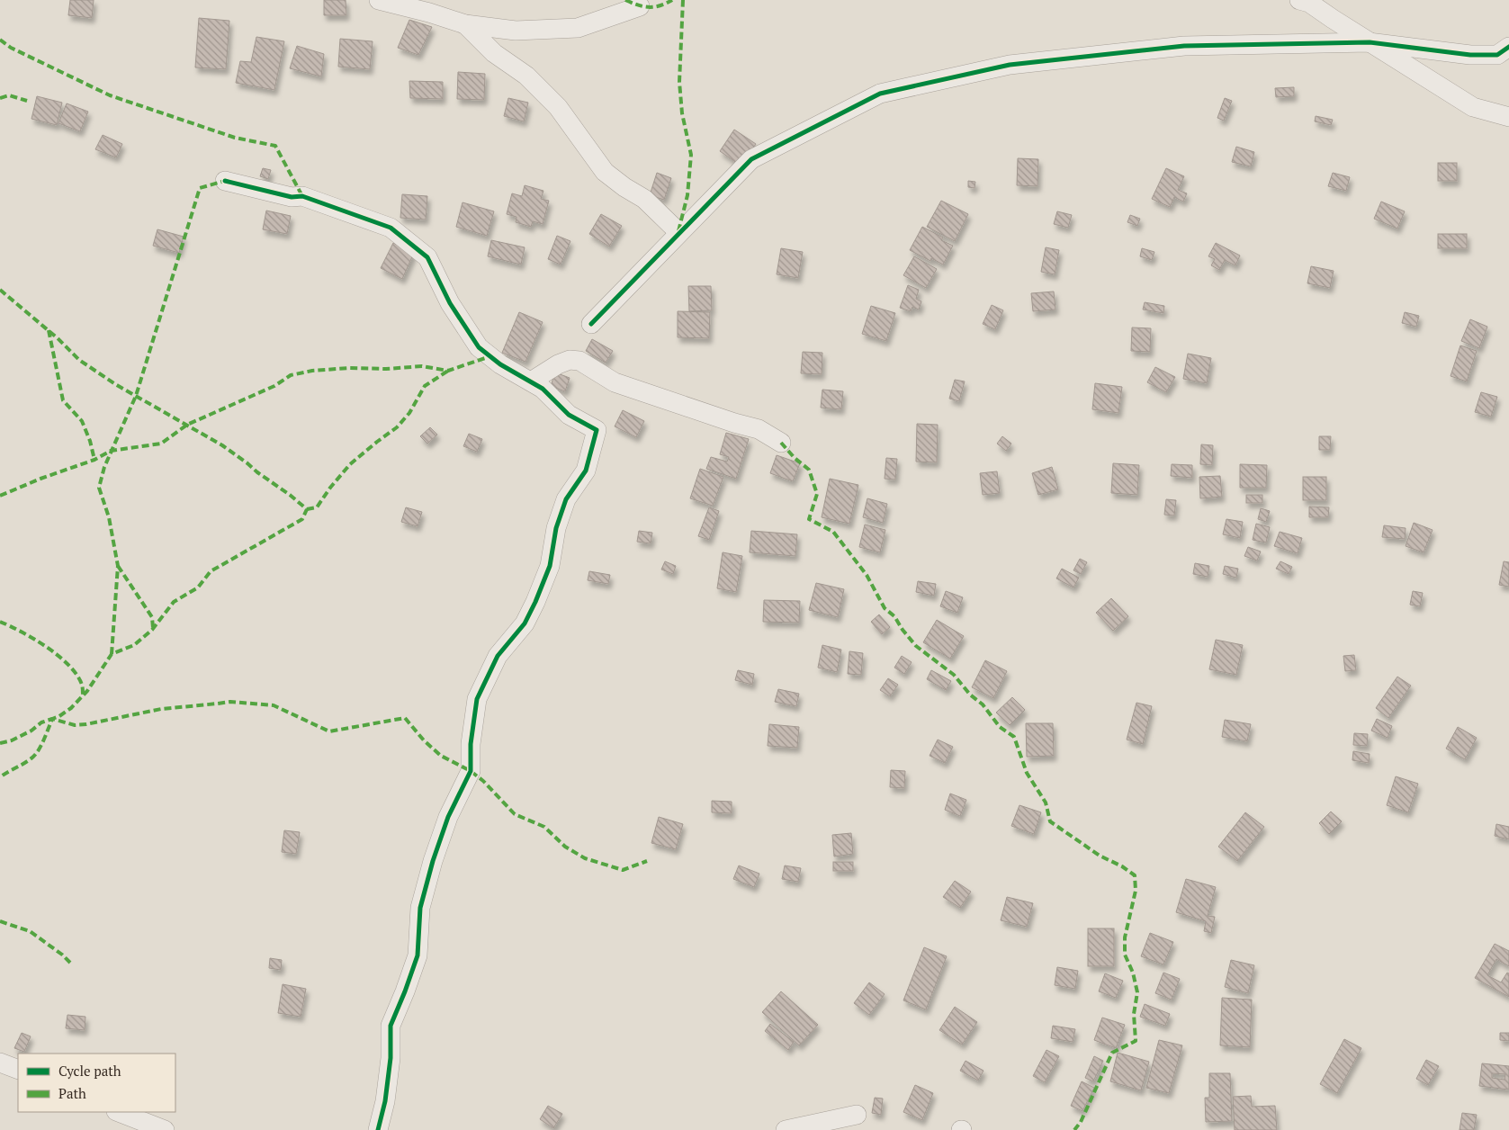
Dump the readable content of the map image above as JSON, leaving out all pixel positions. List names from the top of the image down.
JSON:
{
  "legend": ["Cycle path", "Path"]
}
